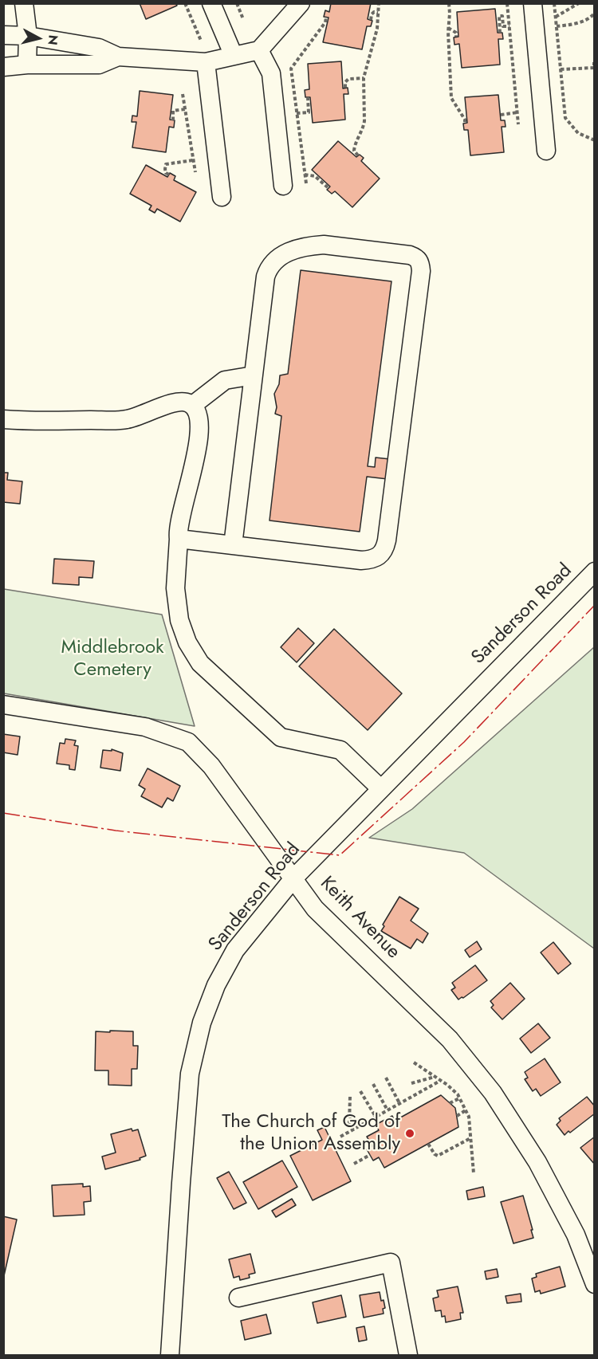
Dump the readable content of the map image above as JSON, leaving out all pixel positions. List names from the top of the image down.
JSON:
{
  "streets": {
    "street": ["Sanderson Road", "Keith Avenue"]
  },
  "crossings": [
    ["Sanderson Road", "Keith Avenue"]
  ],
  "parks": ["Middlebrook Cemetery"],
  "places": ["The Church of God of the Union Assembly"],
  "north": "right"
}
